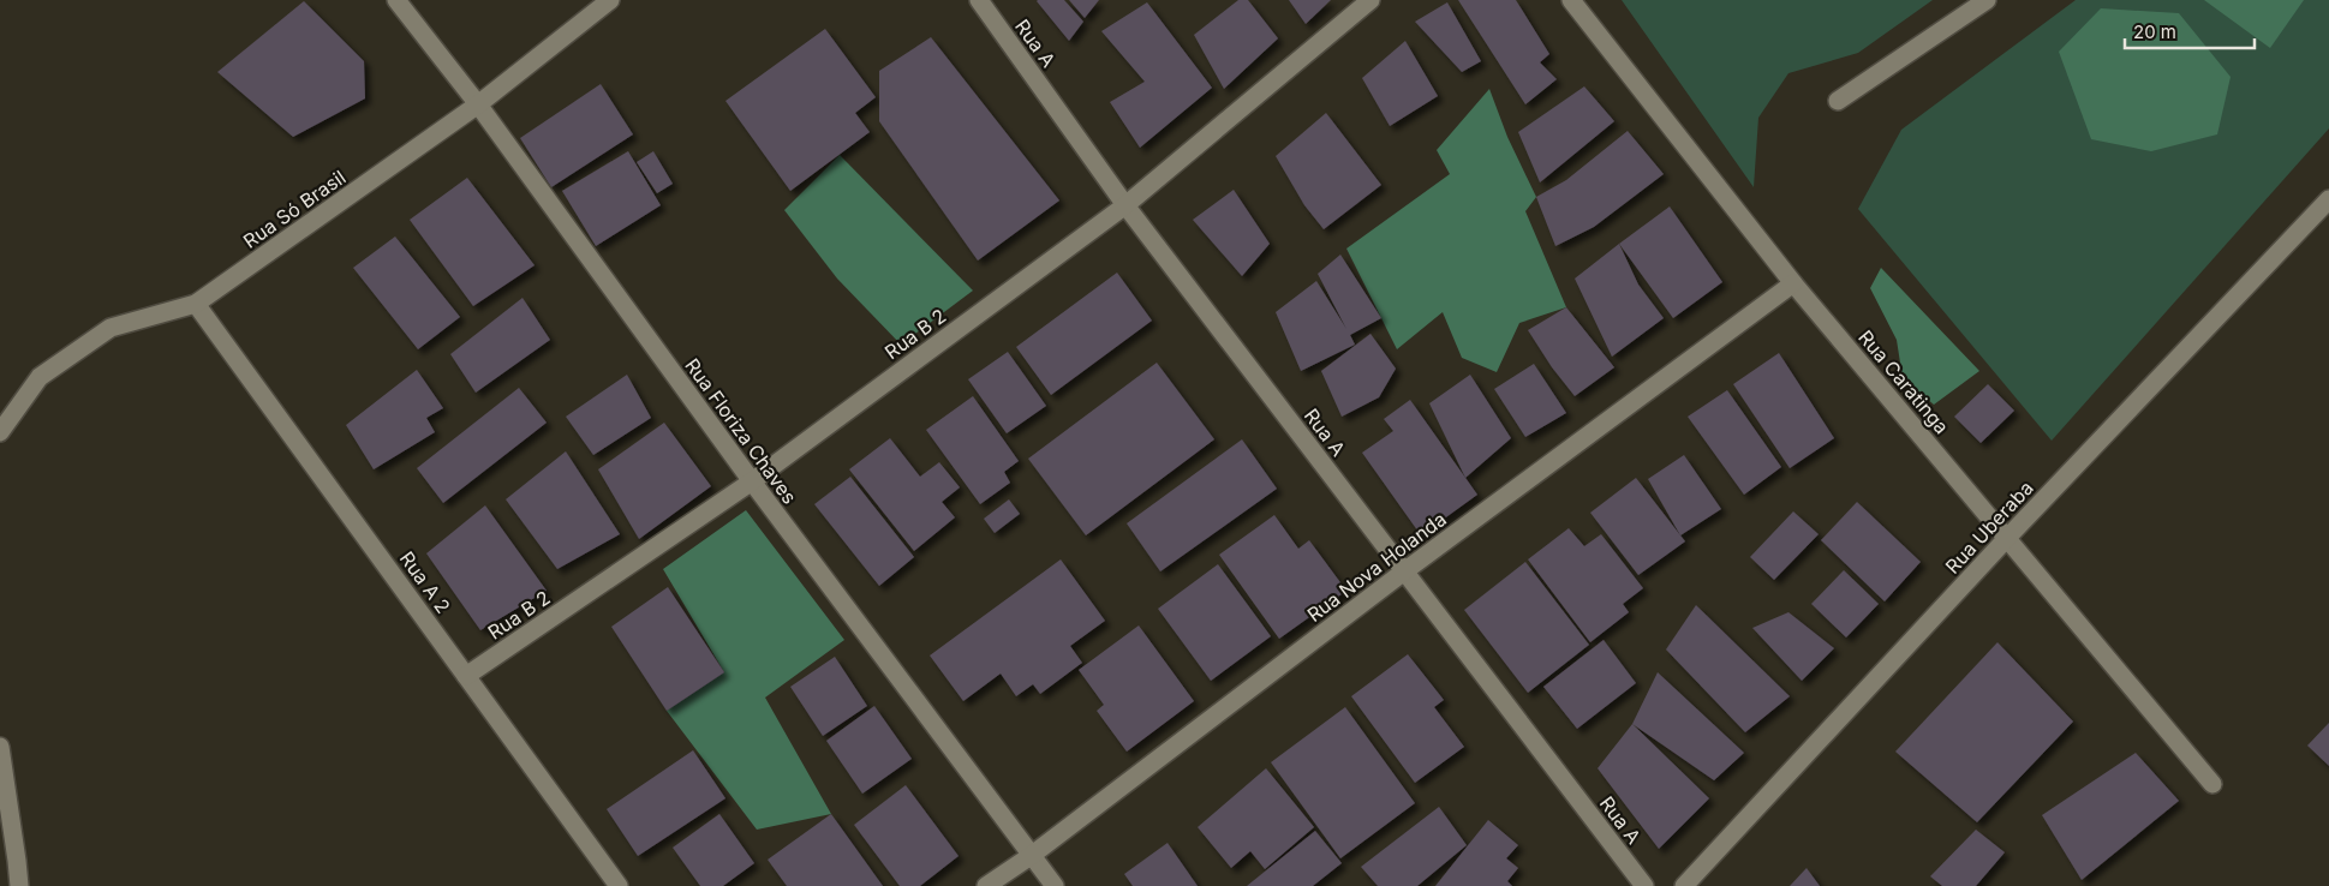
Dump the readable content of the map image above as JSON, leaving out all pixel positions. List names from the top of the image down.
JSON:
{
  "streets": {
    "street": [
      "Rua A",
      "Rua Só Brasil",
      "Rua B 2",
      "Rua Caratinga",
      "Rua Floriza Chaves",
      "Rua Uberaba",
      "Rua Nova Holanda",
      "Rua A 2"
    ]
  },
  "crossings": [
    ["Rua A", "Rua B 2"],
    ["Rua A", "Rua Nova Holanda"],
    ["Rua Só Brasil", "Rua Floriza Chaves"],
    ["Rua Só Brasil", "Rua A 2"],
    ["Rua B 2", "Rua Floriza Chaves"],
    ["Rua B 2", "Rua A 2"],
    ["Rua Caratinga", "Rua Uberaba"],
    ["Rua Caratinga", "Rua Nova Holanda"],
    ["Rua Floriza Chaves", "Rua Nova Holanda"]
  ],
  "scale_bar": "20 m"
}
